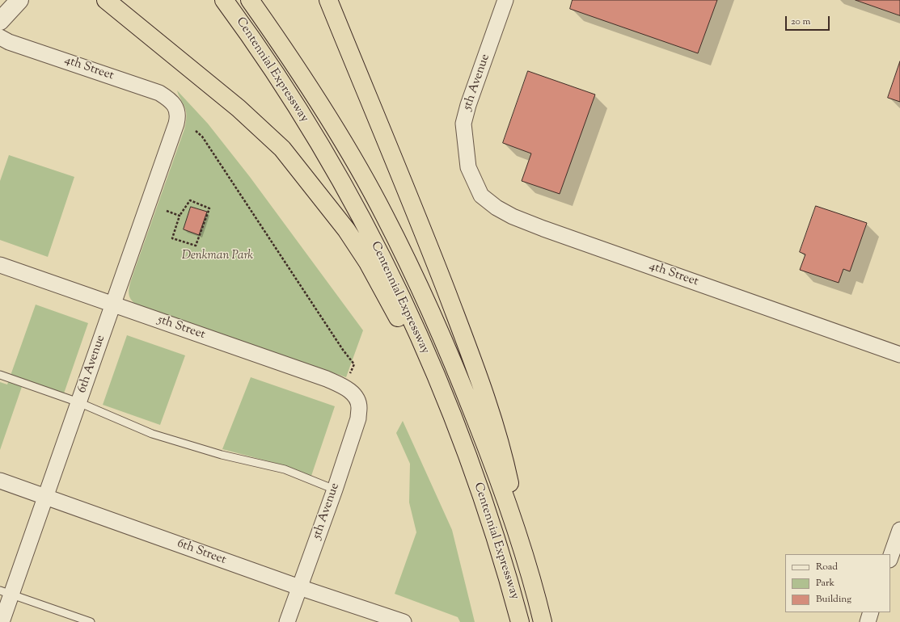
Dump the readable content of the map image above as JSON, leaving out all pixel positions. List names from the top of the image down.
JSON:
{
  "streets": {
    "highway": ["Centennial Expressway"],
    "street": [
      "4th Street",
      "5th Avenue",
      "5th Street",
      "6th Avenue",
      "6th Street"
    ]
  },
  "crossings": [
    ["4th Street", "5th Avenue"],
    ["4th Street", "6th Avenue"],
    ["5th Avenue", "5th Street"],
    ["5th Avenue", "6th Street"],
    ["5th Street", "6th Avenue"],
    ["6th Avenue", "6th Street"]
  ],
  "parks": ["Denkman Park"],
  "legend": ["Road", "Park", "Building"],
  "scale_bar": "20 m"
}
